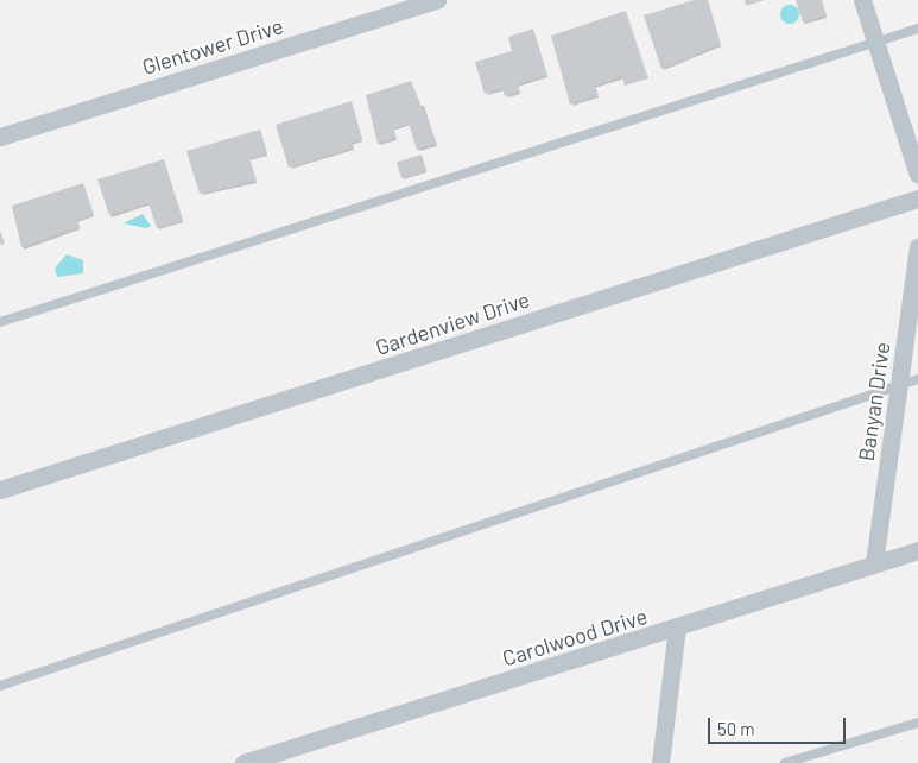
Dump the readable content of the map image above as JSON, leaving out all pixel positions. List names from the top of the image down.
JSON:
{
  "streets": {
    "street": [
      "Glentower Drive",
      "Gardenview Drive",
      "Banyan Drive",
      "Carolwood Drive"
    ]
  },
  "crossings": [
    ["Banyan Drive", "Carolwood Drive"]
  ],
  "scale_bar": "50 m"
}
